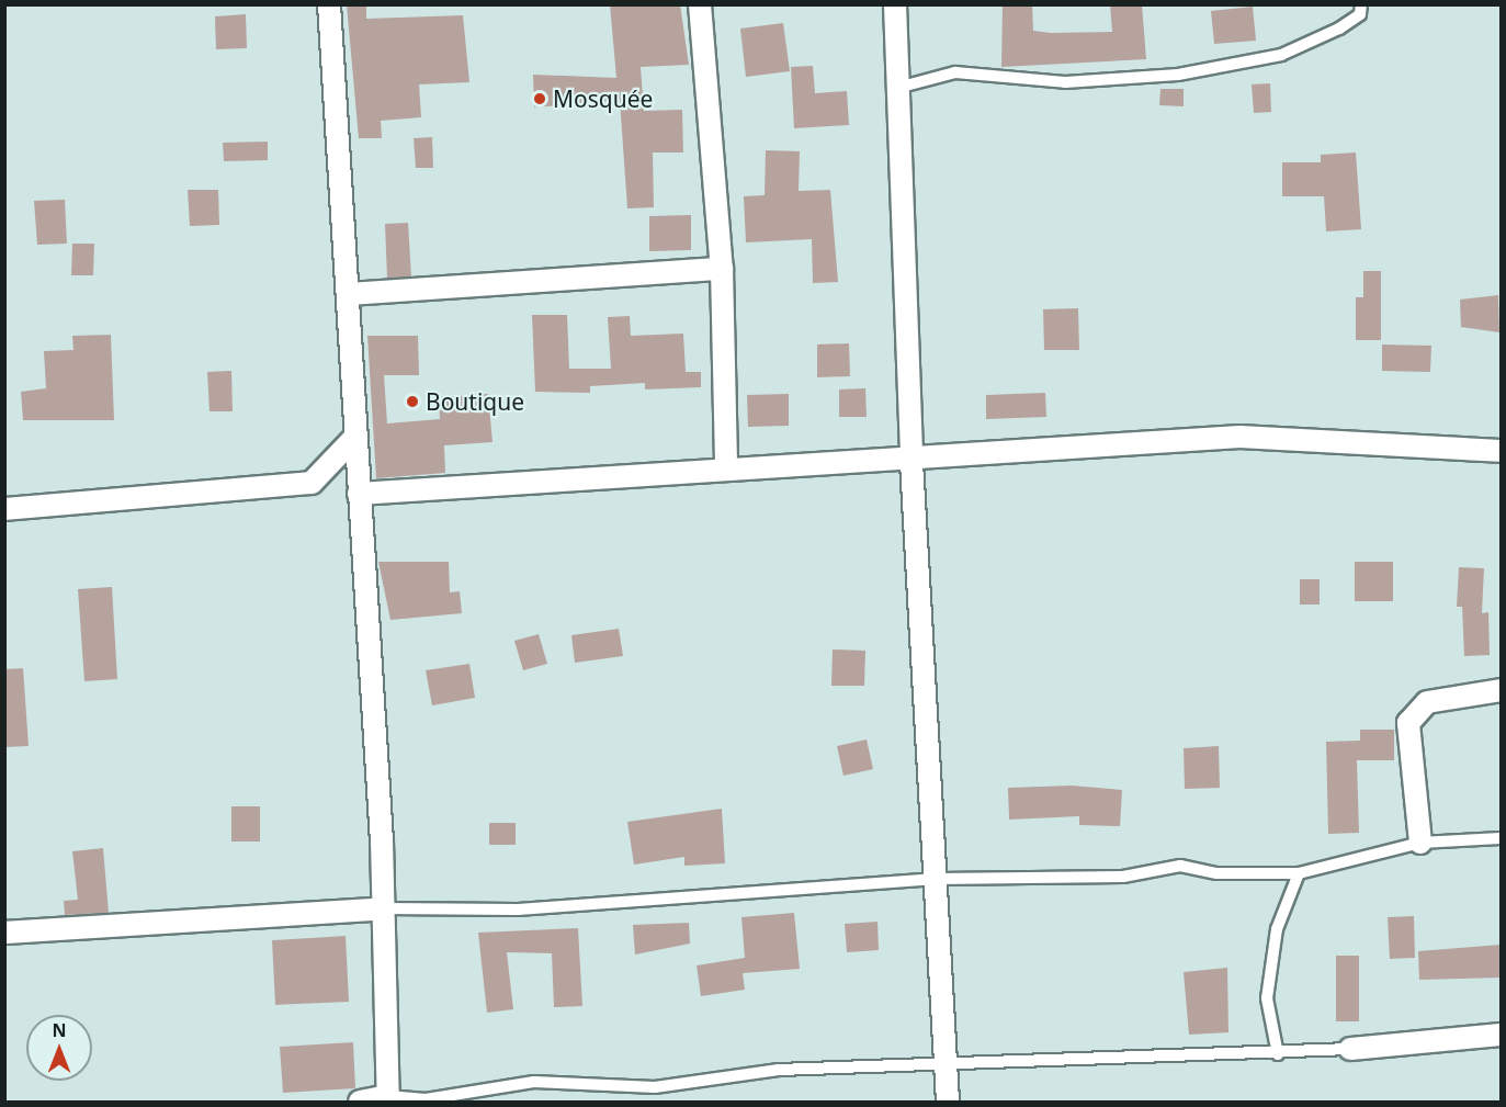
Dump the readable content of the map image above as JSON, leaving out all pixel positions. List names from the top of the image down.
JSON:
{
  "places": ["Mosquée", "Boutique"],
  "north": "top"
}
